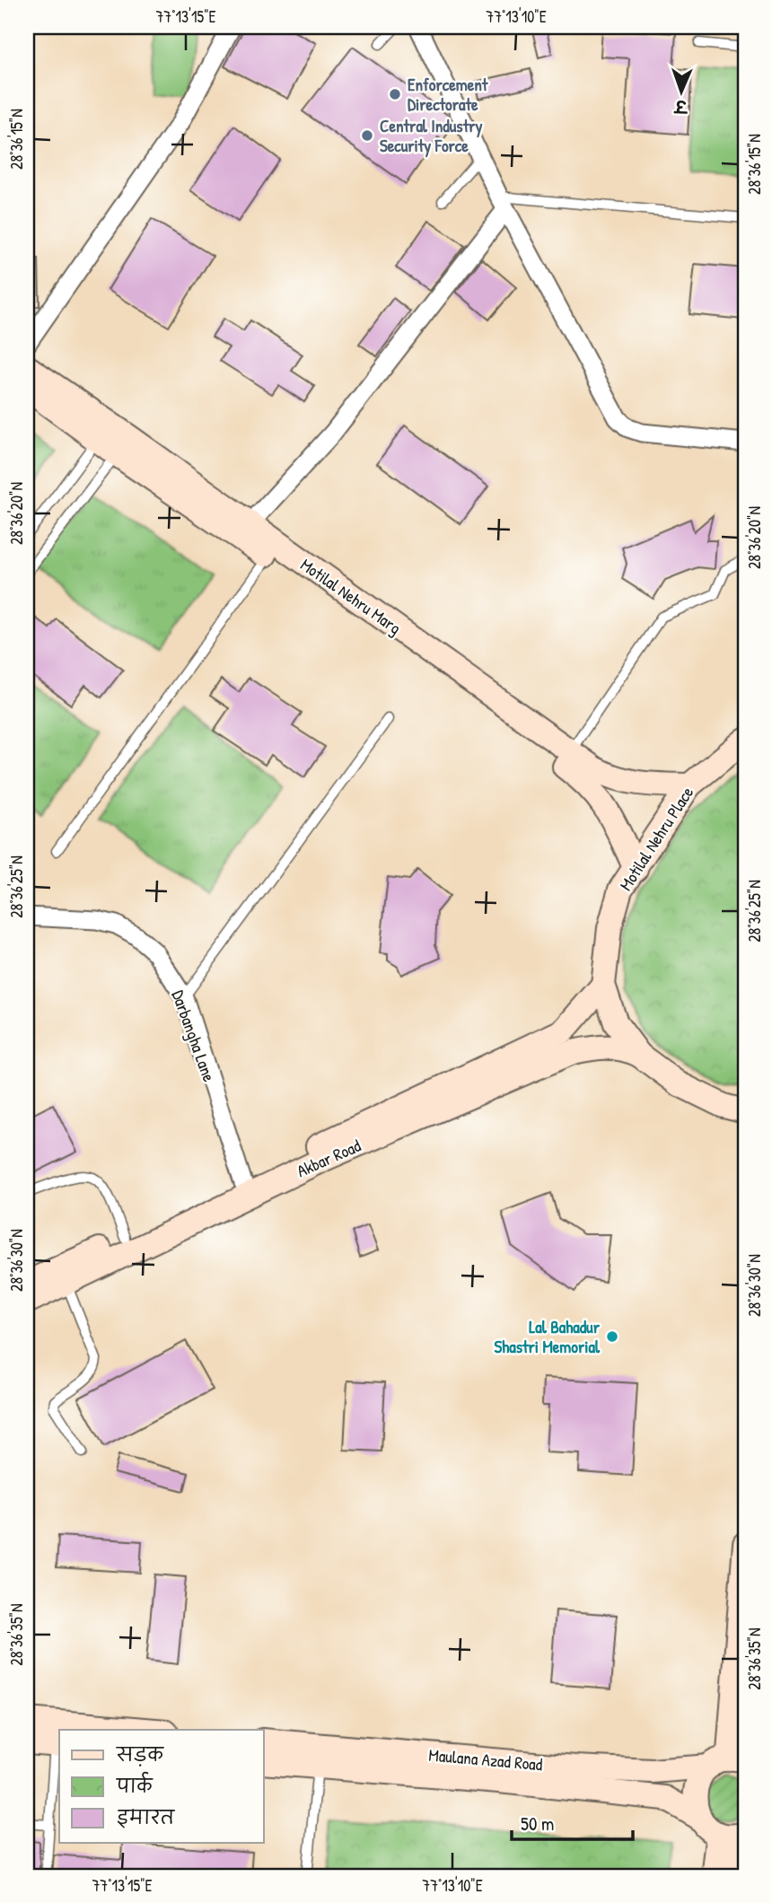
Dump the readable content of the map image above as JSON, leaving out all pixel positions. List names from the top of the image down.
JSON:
{
  "streets": {
    "main road": [
      "Motilal Nehru Marg",
      "Motilal Nehru Place",
      "Akbar Road",
      "Maulana Azad Road"
    ],
    "street": ["Darbangha Lane"]
  },
  "crossings": [
    ["Motilal Nehru Marg", "Motilal Nehru Place"],
    ["Motilal Nehru Place", "Akbar Road"],
    ["Darbangha Lane", "Akbar Road"]
  ],
  "places": ["Enforcement Directorate", "Central Industry Security Force", "Lal Bahadur Shastri Memorial"],
  "legend": ["सड़क", "पार्क", "इमारत"],
  "scale_bar": "50 m",
  "north": "bottom",
  "coordinates": [
    "77°13'15\"E",
    "77°13'10\"E",
    "28°36'15\"N",
    "28°36'20\"N",
    "28°36'25\"N",
    "28°36'30\"N",
    "28°36'35\"N"
  ]
}
